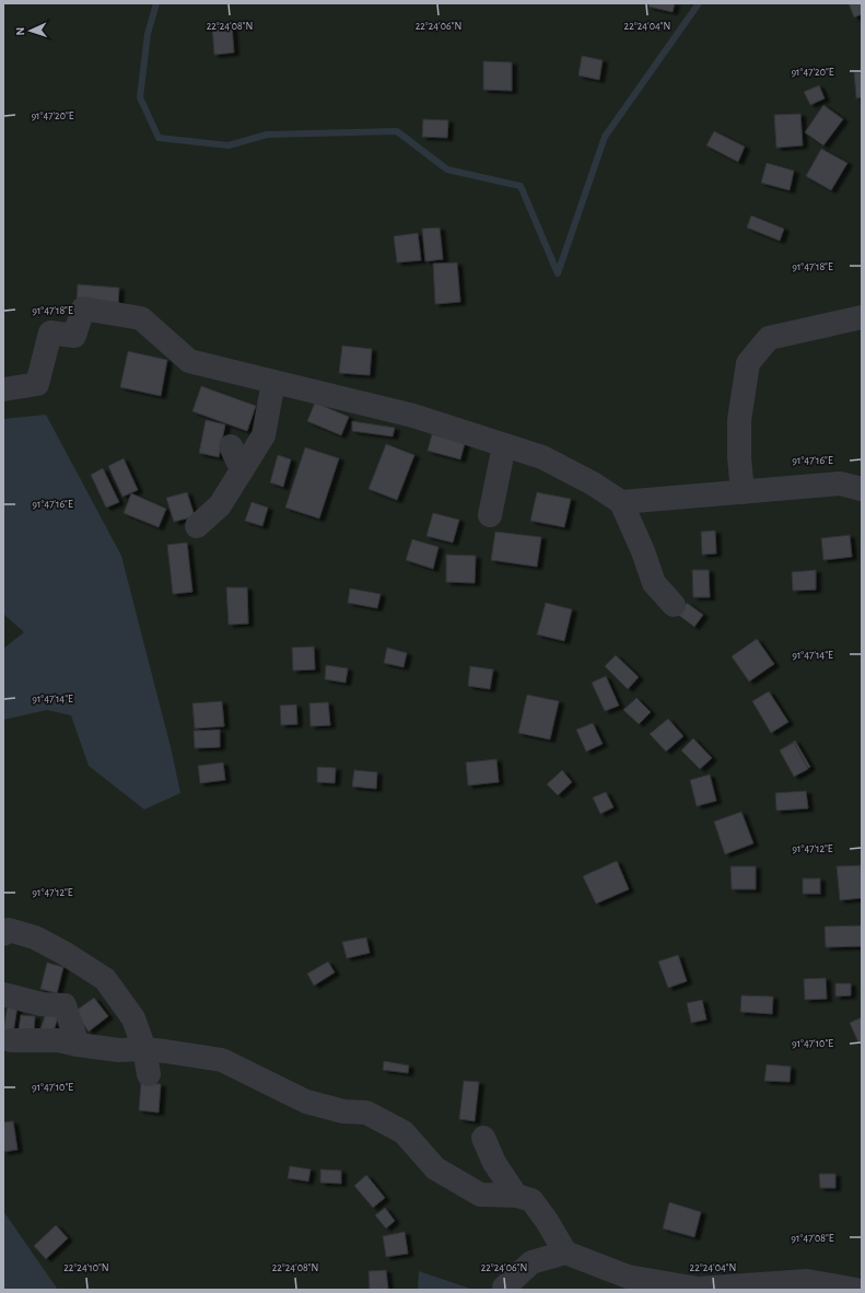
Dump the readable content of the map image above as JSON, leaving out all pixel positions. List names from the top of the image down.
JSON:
{
  "north": "left",
  "coordinates": [
    "22°24'08\"N",
    "22°24'06\"N",
    "22°24'04\"N",
    "91°47'20\"E",
    "91°47'18\"E",
    "91°47'16\"E",
    "91°47'14\"E",
    "91°47'12\"E",
    "91°47'10\"E",
    "91°47'08\"E",
    "22°24'10\"N"
  ]
}
